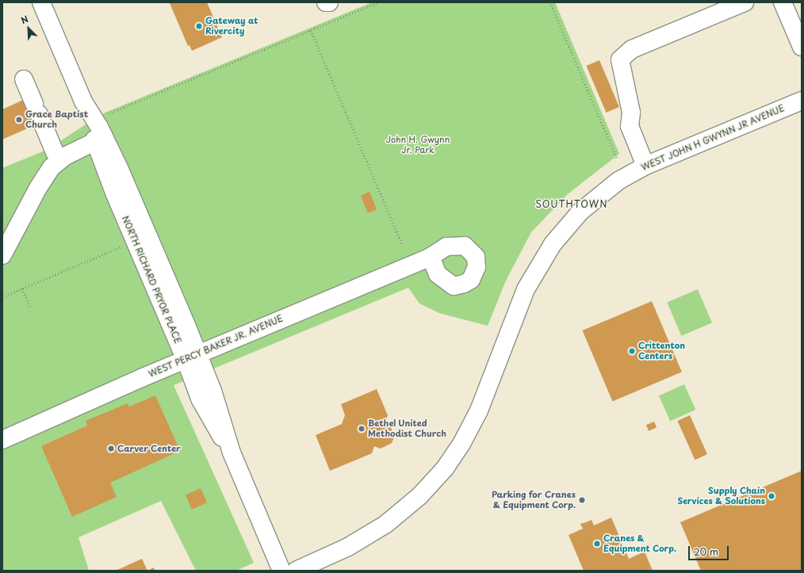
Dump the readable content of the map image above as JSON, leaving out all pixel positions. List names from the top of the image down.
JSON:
{
  "streets": {
    "street": ["WEST JOHN H GWYNN JR AVENUE", "NORTH RICHARD PRYOR PLACE", "WEST PERCY BAKER JR. AVENUE"]
  },
  "crossings": [
    ["NORTH RICHARD PRYOR PLACE", "WEST PERCY BAKER JR. AVENUE"]
  ],
  "districts": ["SOUTHTOWN"],
  "parks": ["John H. Gwynn Jr. Park"],
  "places": [
    "Gateway at Rivercity",
    "Grace Baptist Church",
    "Crittenton Centers",
    "Bethel United Methodist Church",
    "Carver Center",
    "Supply Chain Services & Solutions",
    "Parking for Cranes & Equipment Corp.",
    "Cranes & Equipment Corp."
  ],
  "scale_bar": "20 m",
  "north": "top left"
}
